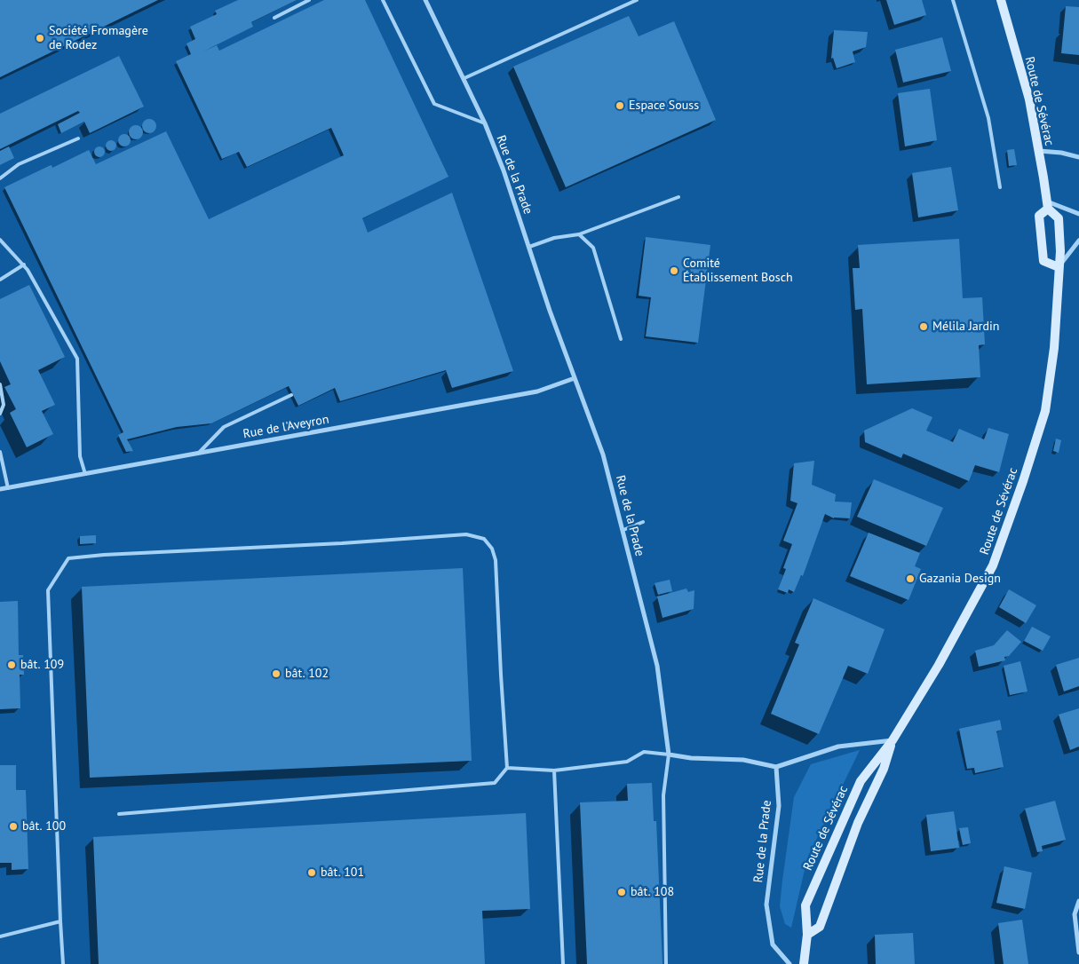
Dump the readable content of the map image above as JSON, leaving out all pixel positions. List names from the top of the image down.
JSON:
{
  "streets": {
    "main road": ["Route de Sévérac"],
    "street": ["Rue de la Prade", "Rue de l'Aveyron"]
  },
  "crossings": [
    ["Rue de la Prade", "Rue de l'Aveyron"]
  ],
  "places": [
    "Société Fromagère de Rodez",
    "Espace Souss",
    "Comité Établissement Bosch",
    "Mélila Jardin",
    "Gazania Design",
    "bât. 109",
    "bât. 102",
    "bât. 100",
    "bât. 101",
    "bât. 108"
  ]
}
